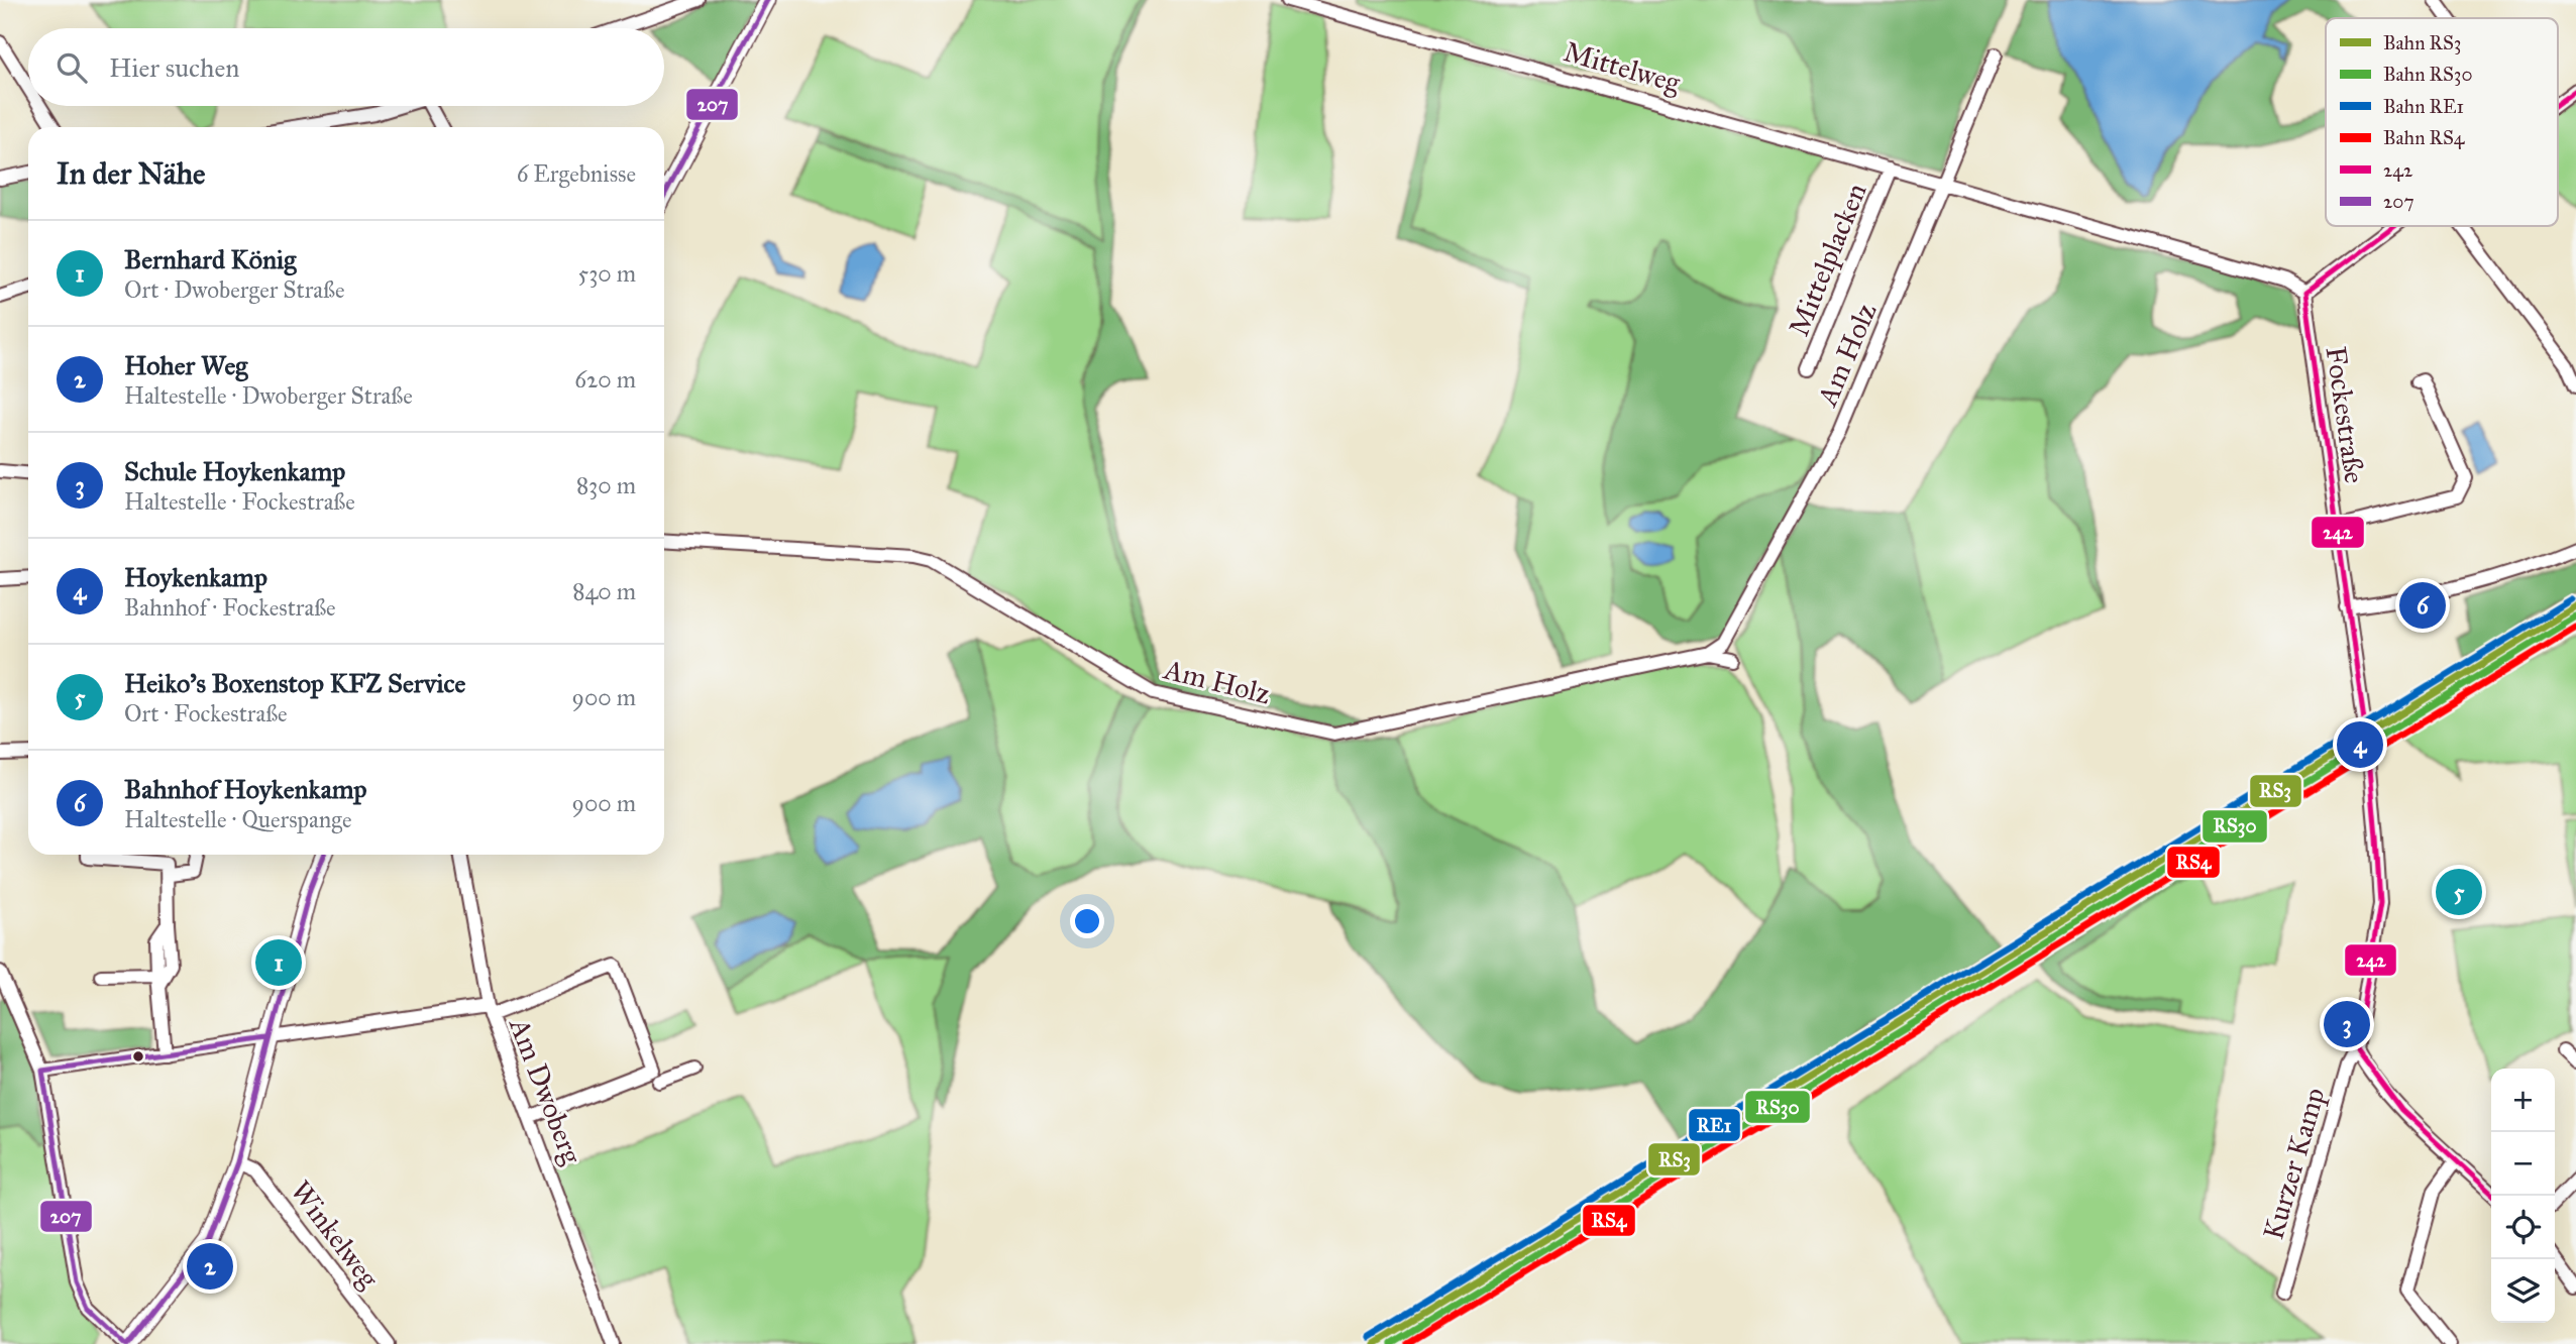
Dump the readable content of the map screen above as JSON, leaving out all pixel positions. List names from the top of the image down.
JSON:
{
  "streets": {
    "street": [
      "Mittelweg",
      "Mittelplacken",
      "Am Holz",
      "Fockestraße",
      "Am Dwoberg",
      "Kurzer Kamp",
      "Winkelweg"
    ]
  },
  "crossings": [
    ["Mittelweg", "Mittelplacken"],
    ["Mittelweg", "Am Holz"],
    ["Fockestraße", "Kurzer Kamp"]
  ],
  "lines": [
    "transit line 207",
    "transit line 242",
    "rail line RE1",
    "rail line RS3",
    "rail line RS30",
    "rail line RS4"
  ],
  "legend": [
    "Bahn RS3",
    "Bahn RS30",
    "Bahn RE1",
    "Bahn RS4",
    "242",
    "207"
  ],
  "page": {
    "search": "Hier suchen",
    "heading": ["In der Nähe", "6 Ergebnisse"],
    "list": [
      {
        "mark": "1",
        "name": "Bernhard König",
        "note": "Ort · Dwoberger Straße",
        "value": "530 m"
      },
      {
        "mark": "2",
        "name": "Hoher Weg",
        "note": "Haltestelle · Dwoberger Straße",
        "value": "620 m"
      },
      {
        "mark": "3",
        "name": "Schule Hoykenkamp",
        "note": "Haltestelle · Fockestraße",
        "value": "830 m"
      },
      {
        "mark": "4",
        "name": "Hoykenkamp",
        "note": "Bahnhof · Fockestraße",
        "value": "840 m"
      },
      {
        "mark": "5",
        "name": "Heiko's Boxenstop KFZ Service",
        "note": "Ort · Fockestraße",
        "value": "900 m"
      },
      {
        "mark": "6",
        "name": "Bahnhof Hoykenkamp",
        "note": "Haltestelle · Querspange",
        "value": "900 m"
      }
    ],
    "pins": [
      "6",
      "4",
      "5",
      "1",
      "3",
      "2"
    ],
    "map_buttons": ["+", "−"]
  }
}
